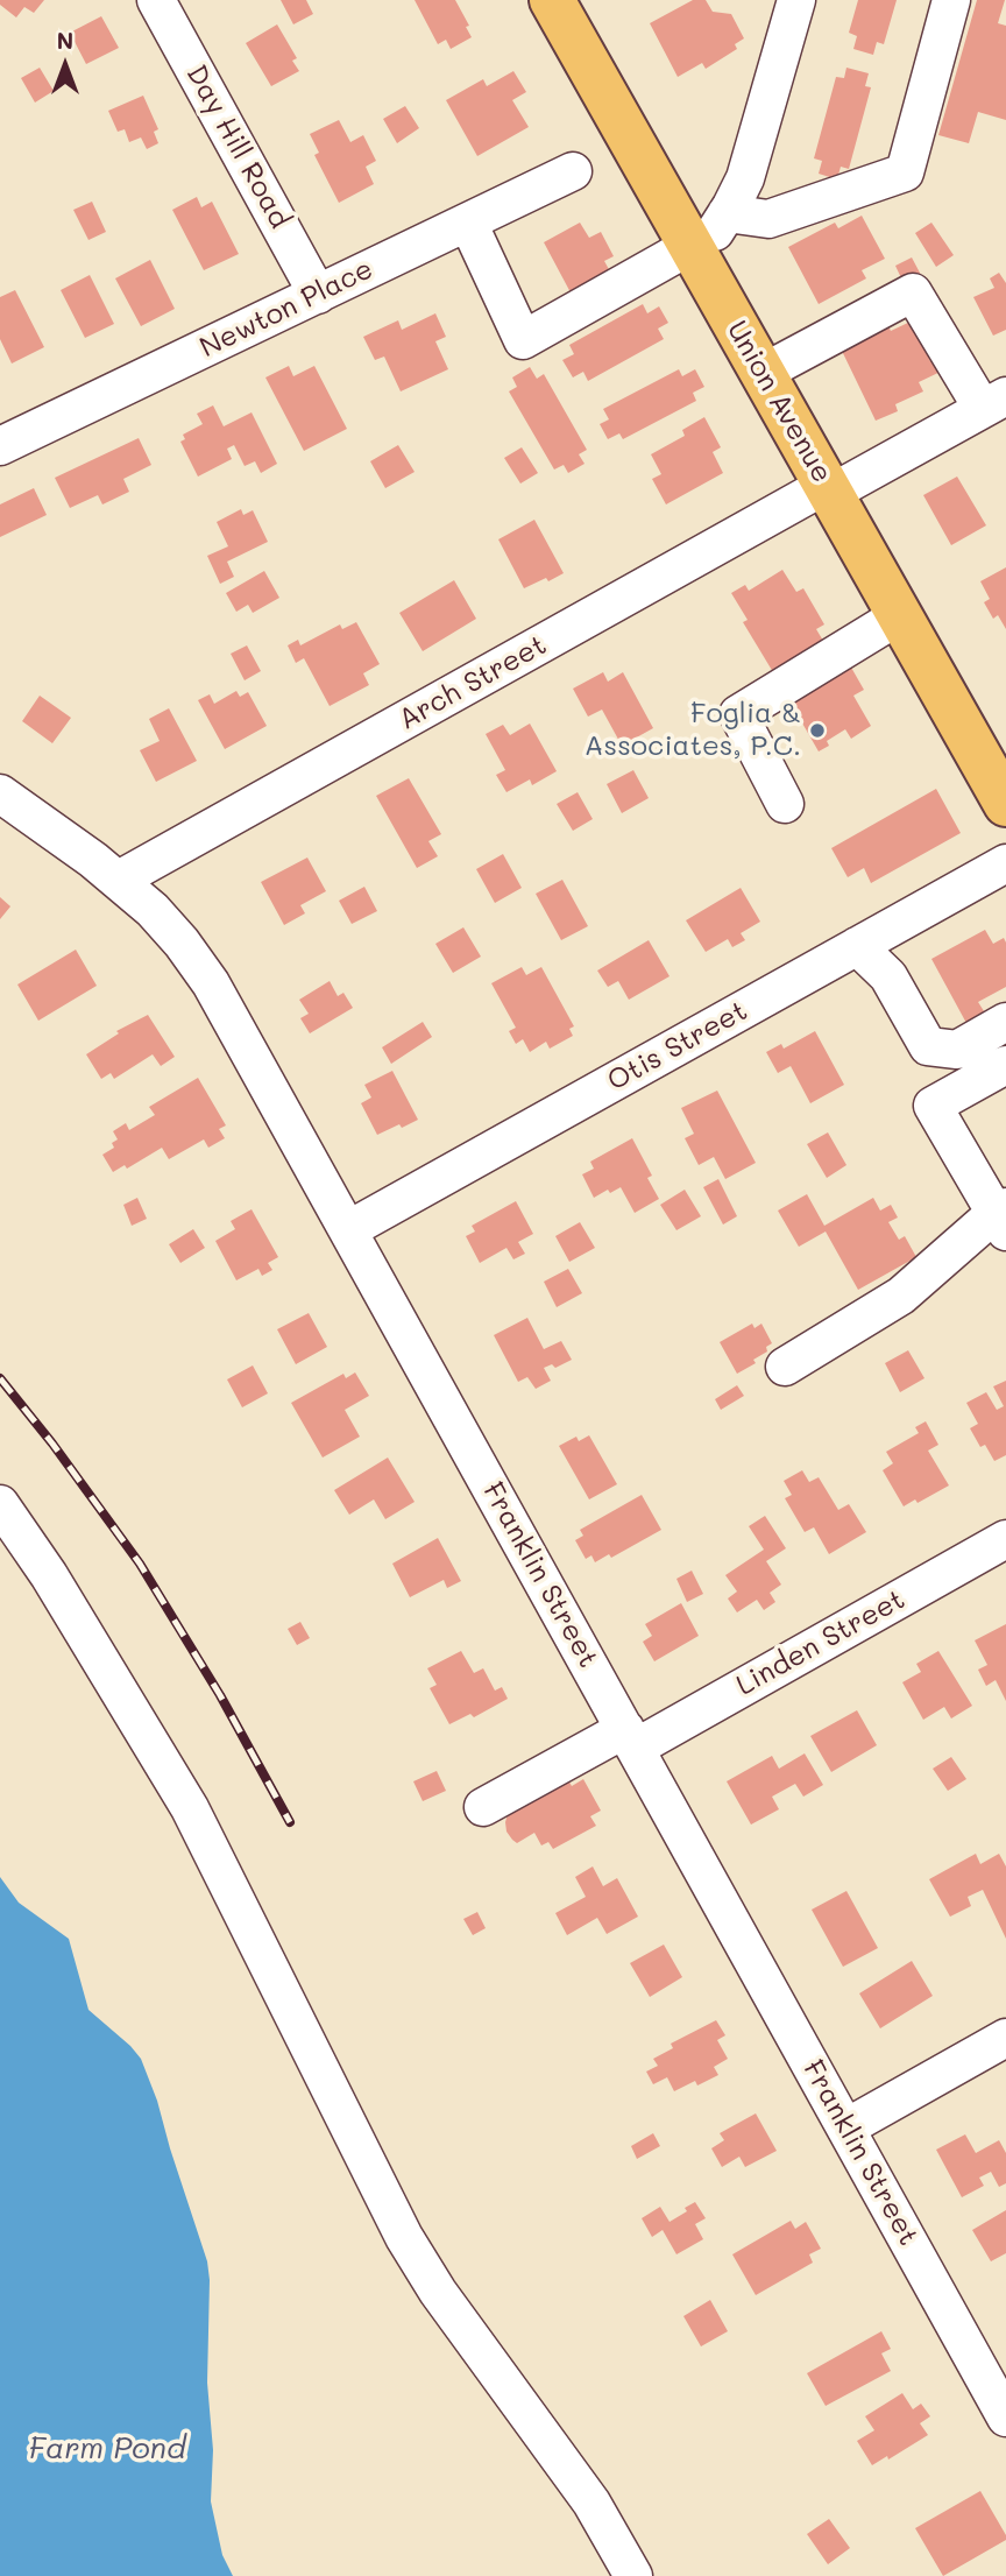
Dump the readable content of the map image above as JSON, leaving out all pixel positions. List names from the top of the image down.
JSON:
{
  "streets": {
    "main road": ["Union Avenue"],
    "street": [
      "Day Hill Road",
      "Newton Place",
      "Arch Street",
      "Otis Street",
      "Franklin Street",
      "Linden Street"
    ]
  },
  "crossings": [
    ["Day Hill Road", "Newton Place"],
    ["Union Avenue", "Arch Street"],
    ["Arch Street", "Franklin Street"],
    ["Otis Street", "Franklin Street"],
    ["Franklin Street", "Linden Street"]
  ],
  "water": ["Farm Pond"],
  "places": ["Foglia & Associates, P.C."],
  "north": "top"
}
